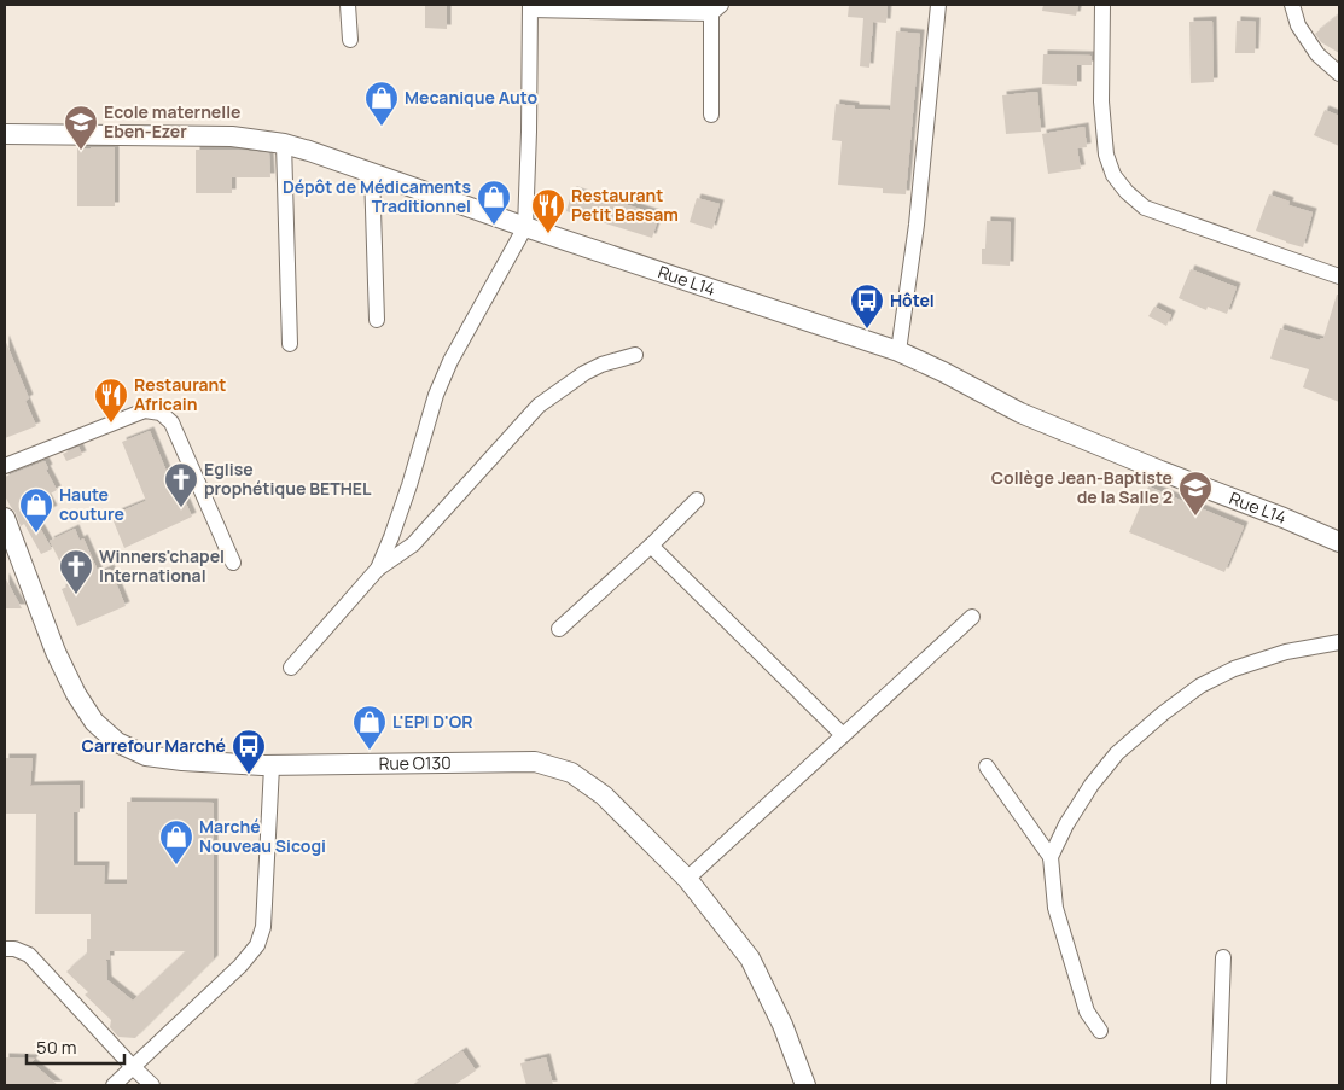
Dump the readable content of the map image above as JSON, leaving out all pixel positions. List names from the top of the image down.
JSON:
{
  "streets": {
    "street": ["Rue L14", "Rue O130"]
  },
  "places": {
    "shop": [
      "Mecanique Auto",
      "Dépôt de Médicaments Traditionnel",
      "Haute couture",
      "L'EPI D'OR",
      "Marché Nouveau Sicogi"
    ],
    "school or university": ["Ecole maternelle Eben-Ezer", "Collège Jean-Baptiste de la Salle 2"],
    "restaurant": ["Restaurant Petit Bassam", "Restaurant Africain"],
    "bus stop": ["Hôtel", "Carrefour Marché"],
    "church": ["Eglise prophétique BETHEL", "Winners'chapel International"]
  },
  "scale_bar": "50 m"
}
